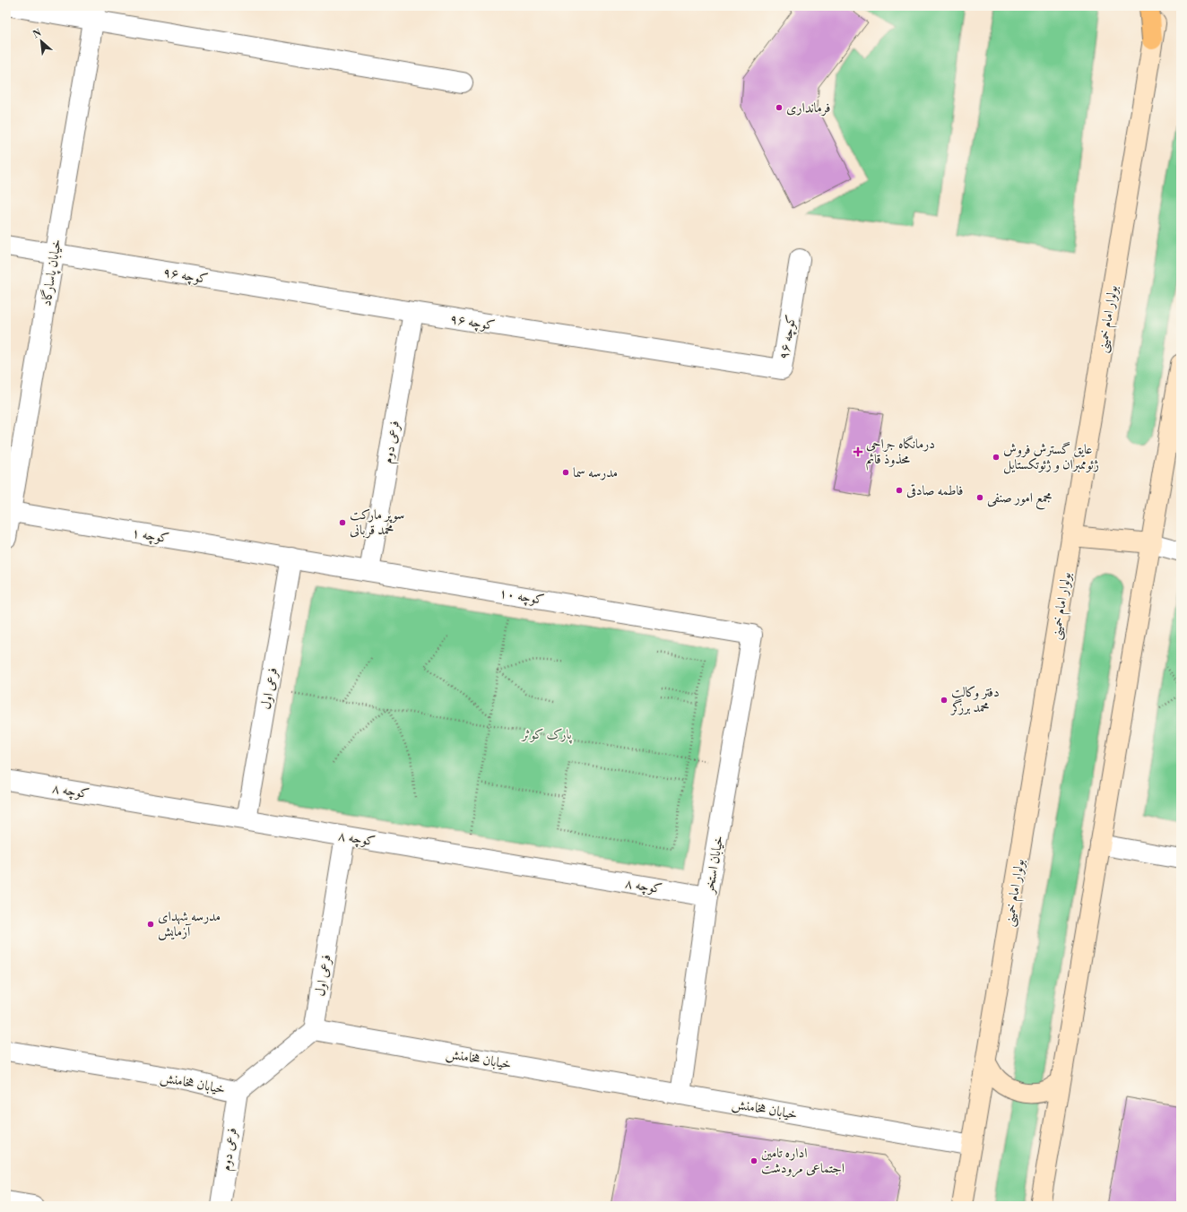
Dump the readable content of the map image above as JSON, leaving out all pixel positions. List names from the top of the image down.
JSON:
{
  "streets": {
    "main road": ["بولوار امام خمینی"],
    "street": [
      "خیابان پاسارگاد",
      "کوچه ۹۶",
      "فرعی دوم",
      "کوچه ۱",
      "کوچه ۱۰",
      "فرعی اول",
      "کوچه ۸",
      "خیابان استخر",
      "خیابان هخامنش"
    ]
  },
  "crossings": [
    ["خیابان پاسارگاد", "کوچه ۹۶"],
    ["خیابان پاسارگاد", "کوچه ۱"],
    ["کوچه ۹۶", "فرعی دوم"],
    ["بولوار امام خمینی", "خیابان هخامنش"],
    ["فرعی دوم", "کوچه ۱۰"],
    ["فرعی دوم", "خیابان هخامنش"],
    ["کوچه ۱", "کوچه ۱۰"],
    ["کوچه ۱", "فرعی اول"],
    ["کوچه ۱۰", "فرعی اول"],
    ["کوچه ۱۰", "خیابان استخر"],
    ["فرعی اول", "کوچه ۸"],
    ["فرعی اول", "خیابان هخامنش"],
    ["کوچه ۸", "خیابان استخر"],
    ["خیابان استخر", "خیابان هخامنش"]
  ],
  "parks": ["پارک کوثر"],
  "places": {
    "other": [
      "فرمانداری",
      "عایق گسترش فروش ژئوممبران و ژئوتکستایل",
      "مدرسه سما",
      "فاطمه صادقی",
      "مجمع امور صنفی",
      "سوپر مارکت محمد قربانی",
      "دفتر وکالت محمد برزگر",
      "مدرسه شهدای آزمایش",
      "اداره تامین اجتماعی مرودشت"
    ],
    "health": ["درمانگاه جراحی محذوذ قائم"]
  },
  "north": "top left"
}
